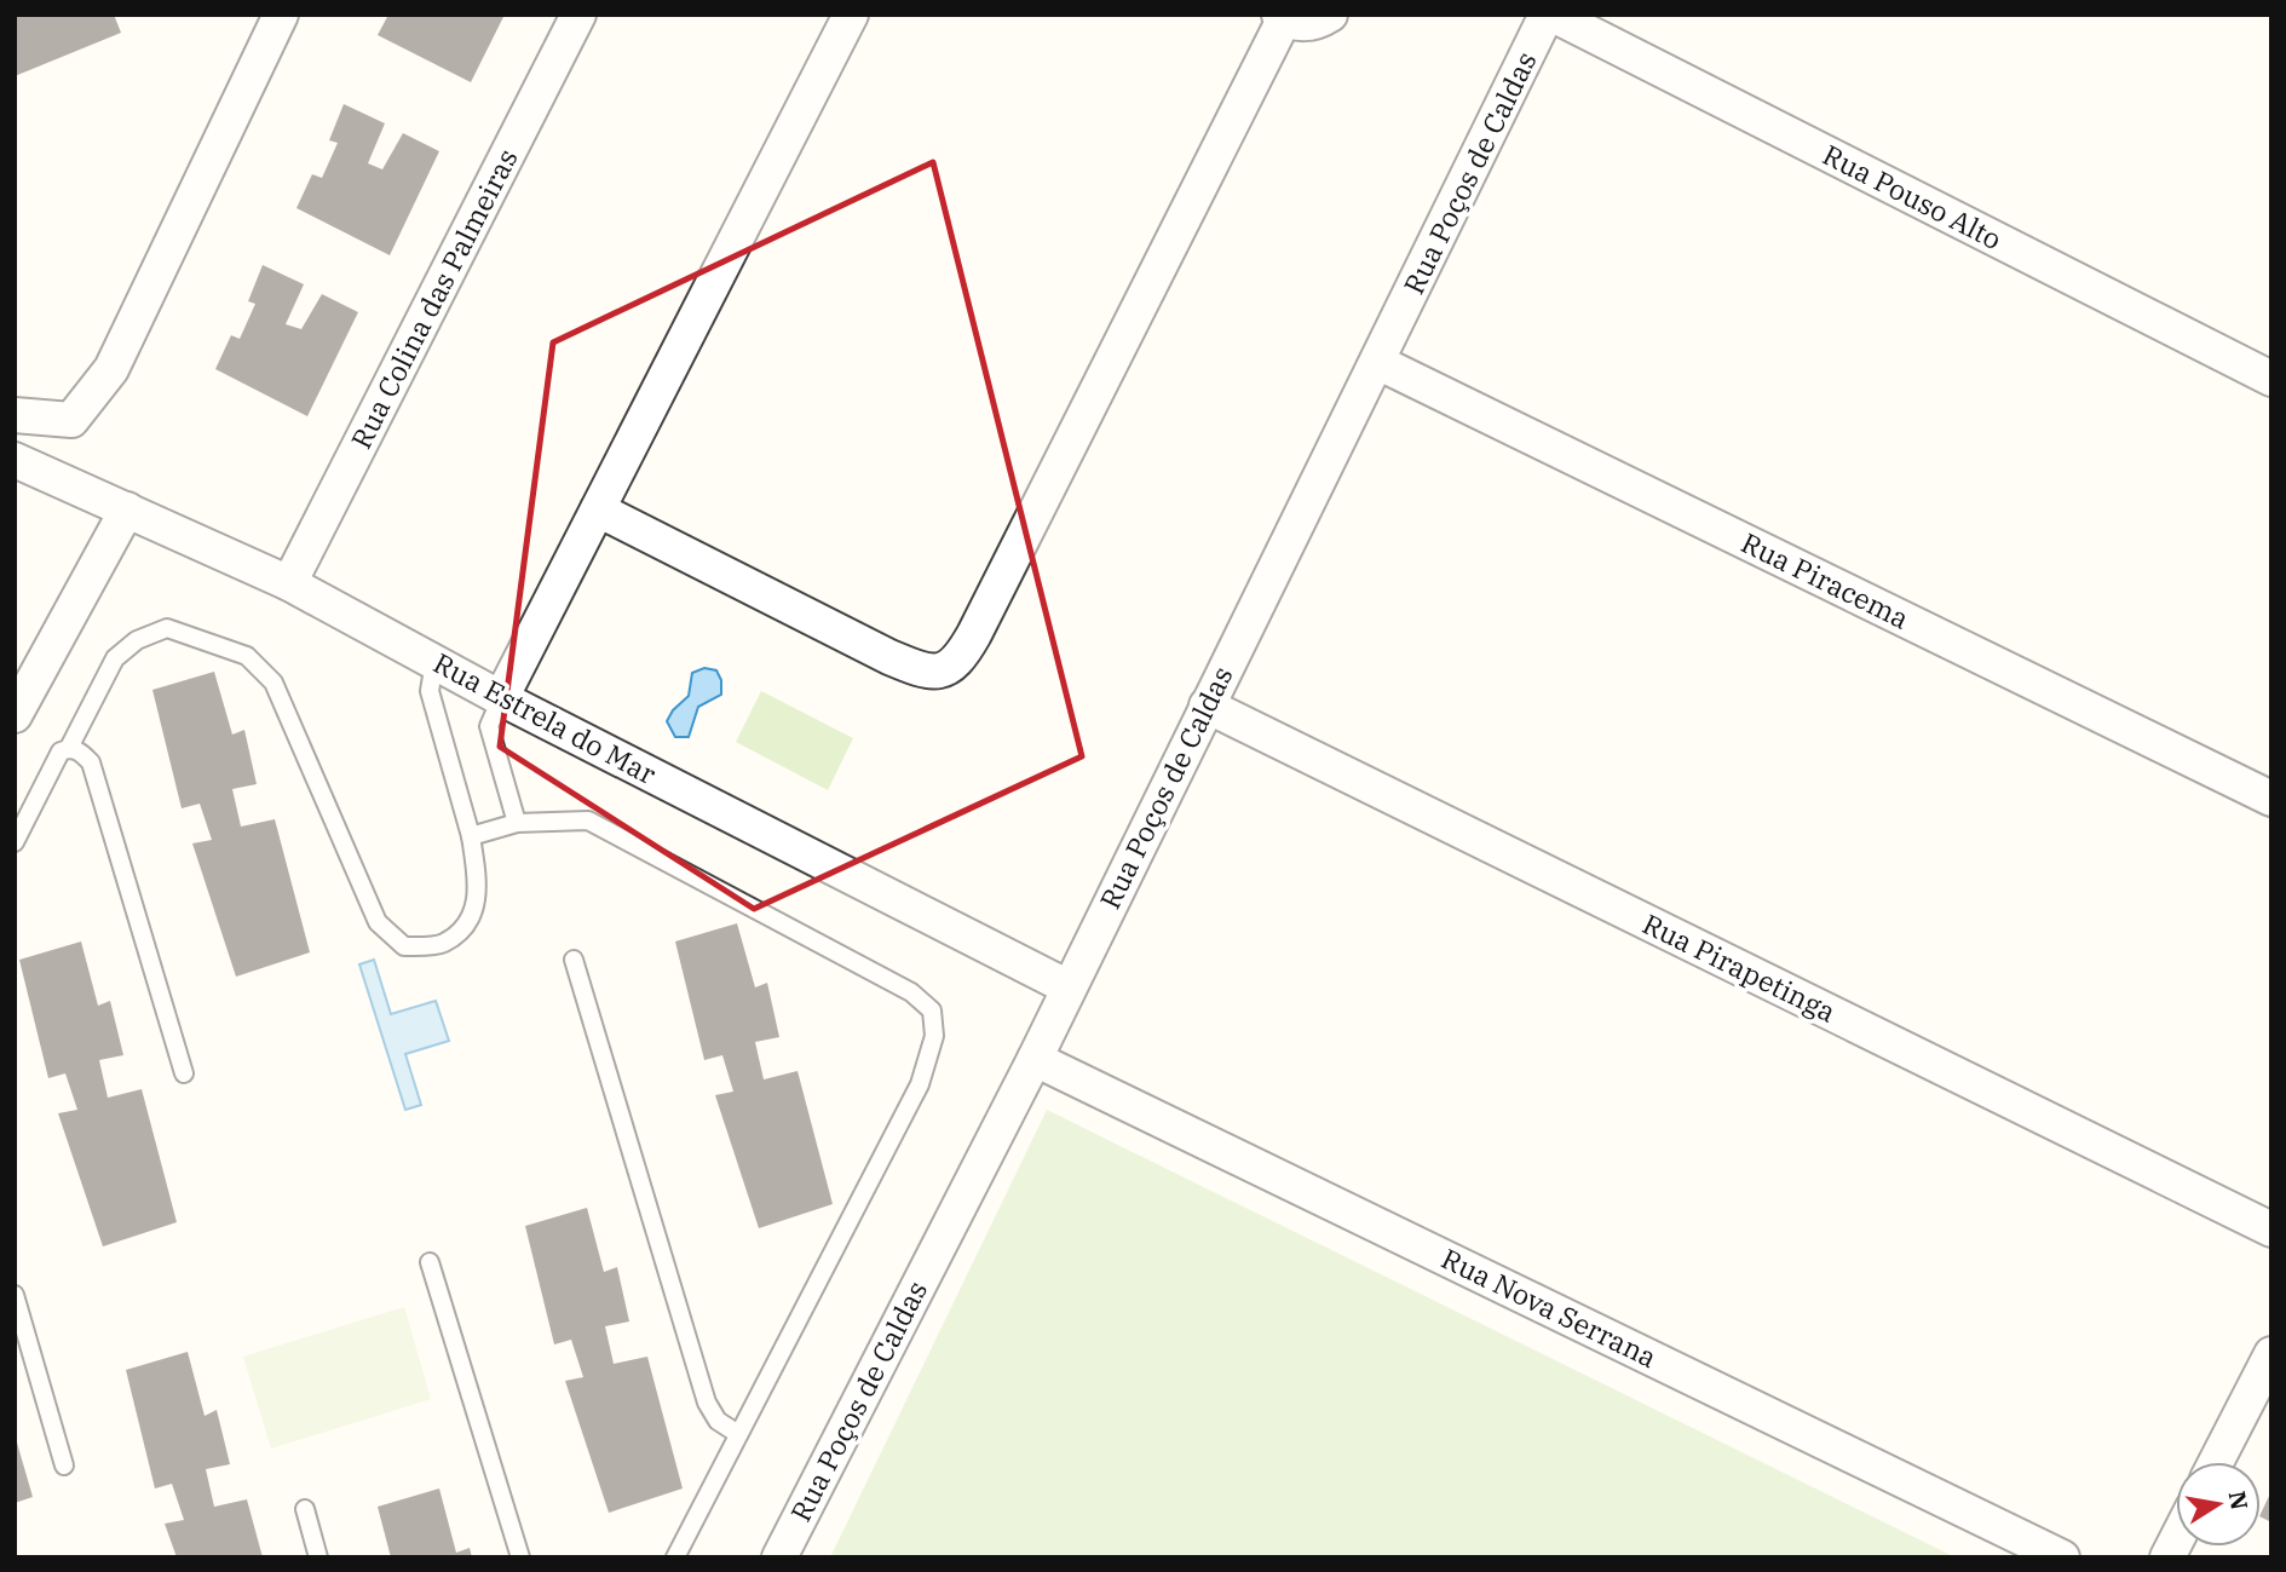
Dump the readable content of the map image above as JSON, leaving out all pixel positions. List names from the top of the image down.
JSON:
{
  "streets": {
    "street": [
      "Rua Poços de Caldas",
      "Rua Pouso Alto",
      "Rua Colina das Palmeiras",
      "Rua Piracema",
      "Rua Estrela do Mar",
      "Rua Pirapetinga",
      "Rua Nova Serrana"
    ]
  },
  "crossings": [
    ["Rua Poços de Caldas", "Rua Pouso Alto"],
    ["Rua Poços de Caldas", "Rua Piracema"],
    ["Rua Poços de Caldas", "Rua Estrela do Mar"],
    ["Rua Poços de Caldas", "Rua Pirapetinga"],
    ["Rua Poços de Caldas", "Rua Nova Serrana"],
    ["Rua Colina das Palmeiras", "Rua Estrela do Mar"]
  ],
  "north": "right"
}
